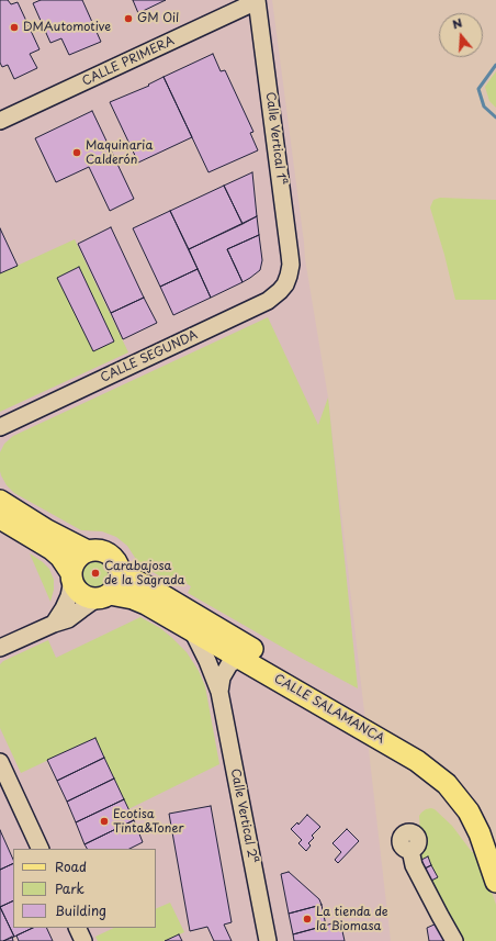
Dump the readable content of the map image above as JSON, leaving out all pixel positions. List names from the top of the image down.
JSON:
{
  "streets": {
    "main road": ["CALLE SALAMANCA"],
    "street": [
      "CALLE PRIMERA",
      "Calle Vertical 1ª",
      "CALLE SEGUNDA",
      "Calle Vertical 2ª"
    ]
  },
  "crossings": [
    ["CALLE PRIMERA", "Calle Vertical 1ª"],
    ["Calle Vertical 1ª", "CALLE SEGUNDA"],
    ["CALLE SALAMANCA", "Calle Vertical 2ª"]
  ],
  "places": [
    "GM Oil",
    "DMAutomotive",
    "Maquinaria Calderón",
    "Carabajosa de la Sagrada",
    "Ecotisa Tinta&Toner",
    "La tienda de la Biomasa"
  ],
  "legend": ["Road", "Park", "Building"],
  "north": "top"
}
